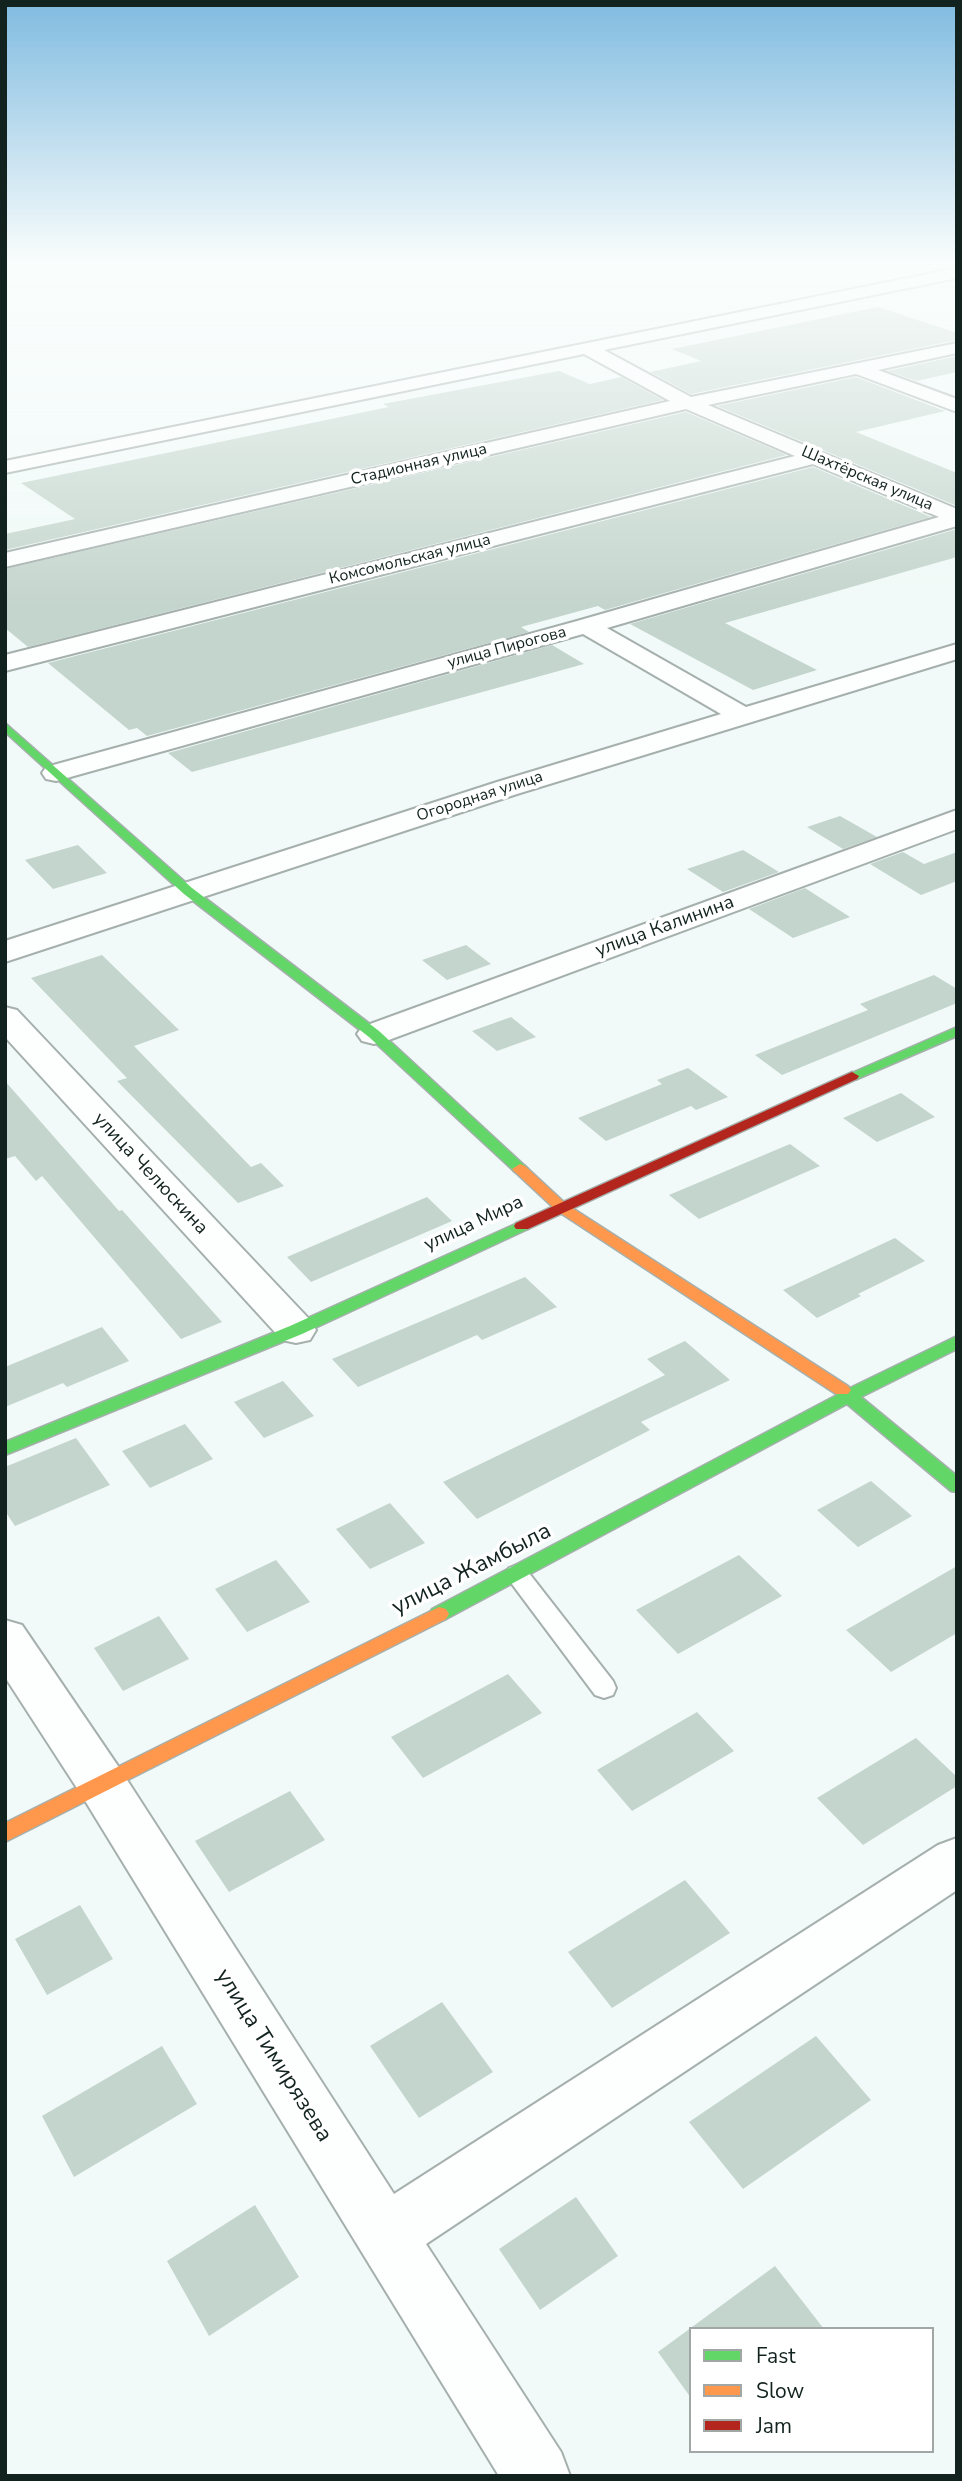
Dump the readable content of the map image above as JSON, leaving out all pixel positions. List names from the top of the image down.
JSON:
{
  "streets": {
    "street": [
      "Стадионная улица",
      "Шахтёрская улица",
      "Комсомольская улица",
      "улица Пирогова",
      "Огородная улица",
      "улица Калинина",
      "улица Челюскина",
      "улица Мира",
      "улица Жамбыла",
      "улица Тимирязева"
    ]
  },
  "crossings": [
    ["Стадионная улица", "Шахтёрская улица"],
    ["Шахтёрская улица", "Комсомольская улица"],
    ["Шахтёрская улица", "улица Пирогова"],
    ["улица Челюскина", "улица Мира"],
    ["улица Жамбыла", "улица Тимирязева"]
  ],
  "legend": ["Fast", "Slow", "Jam"]
}
